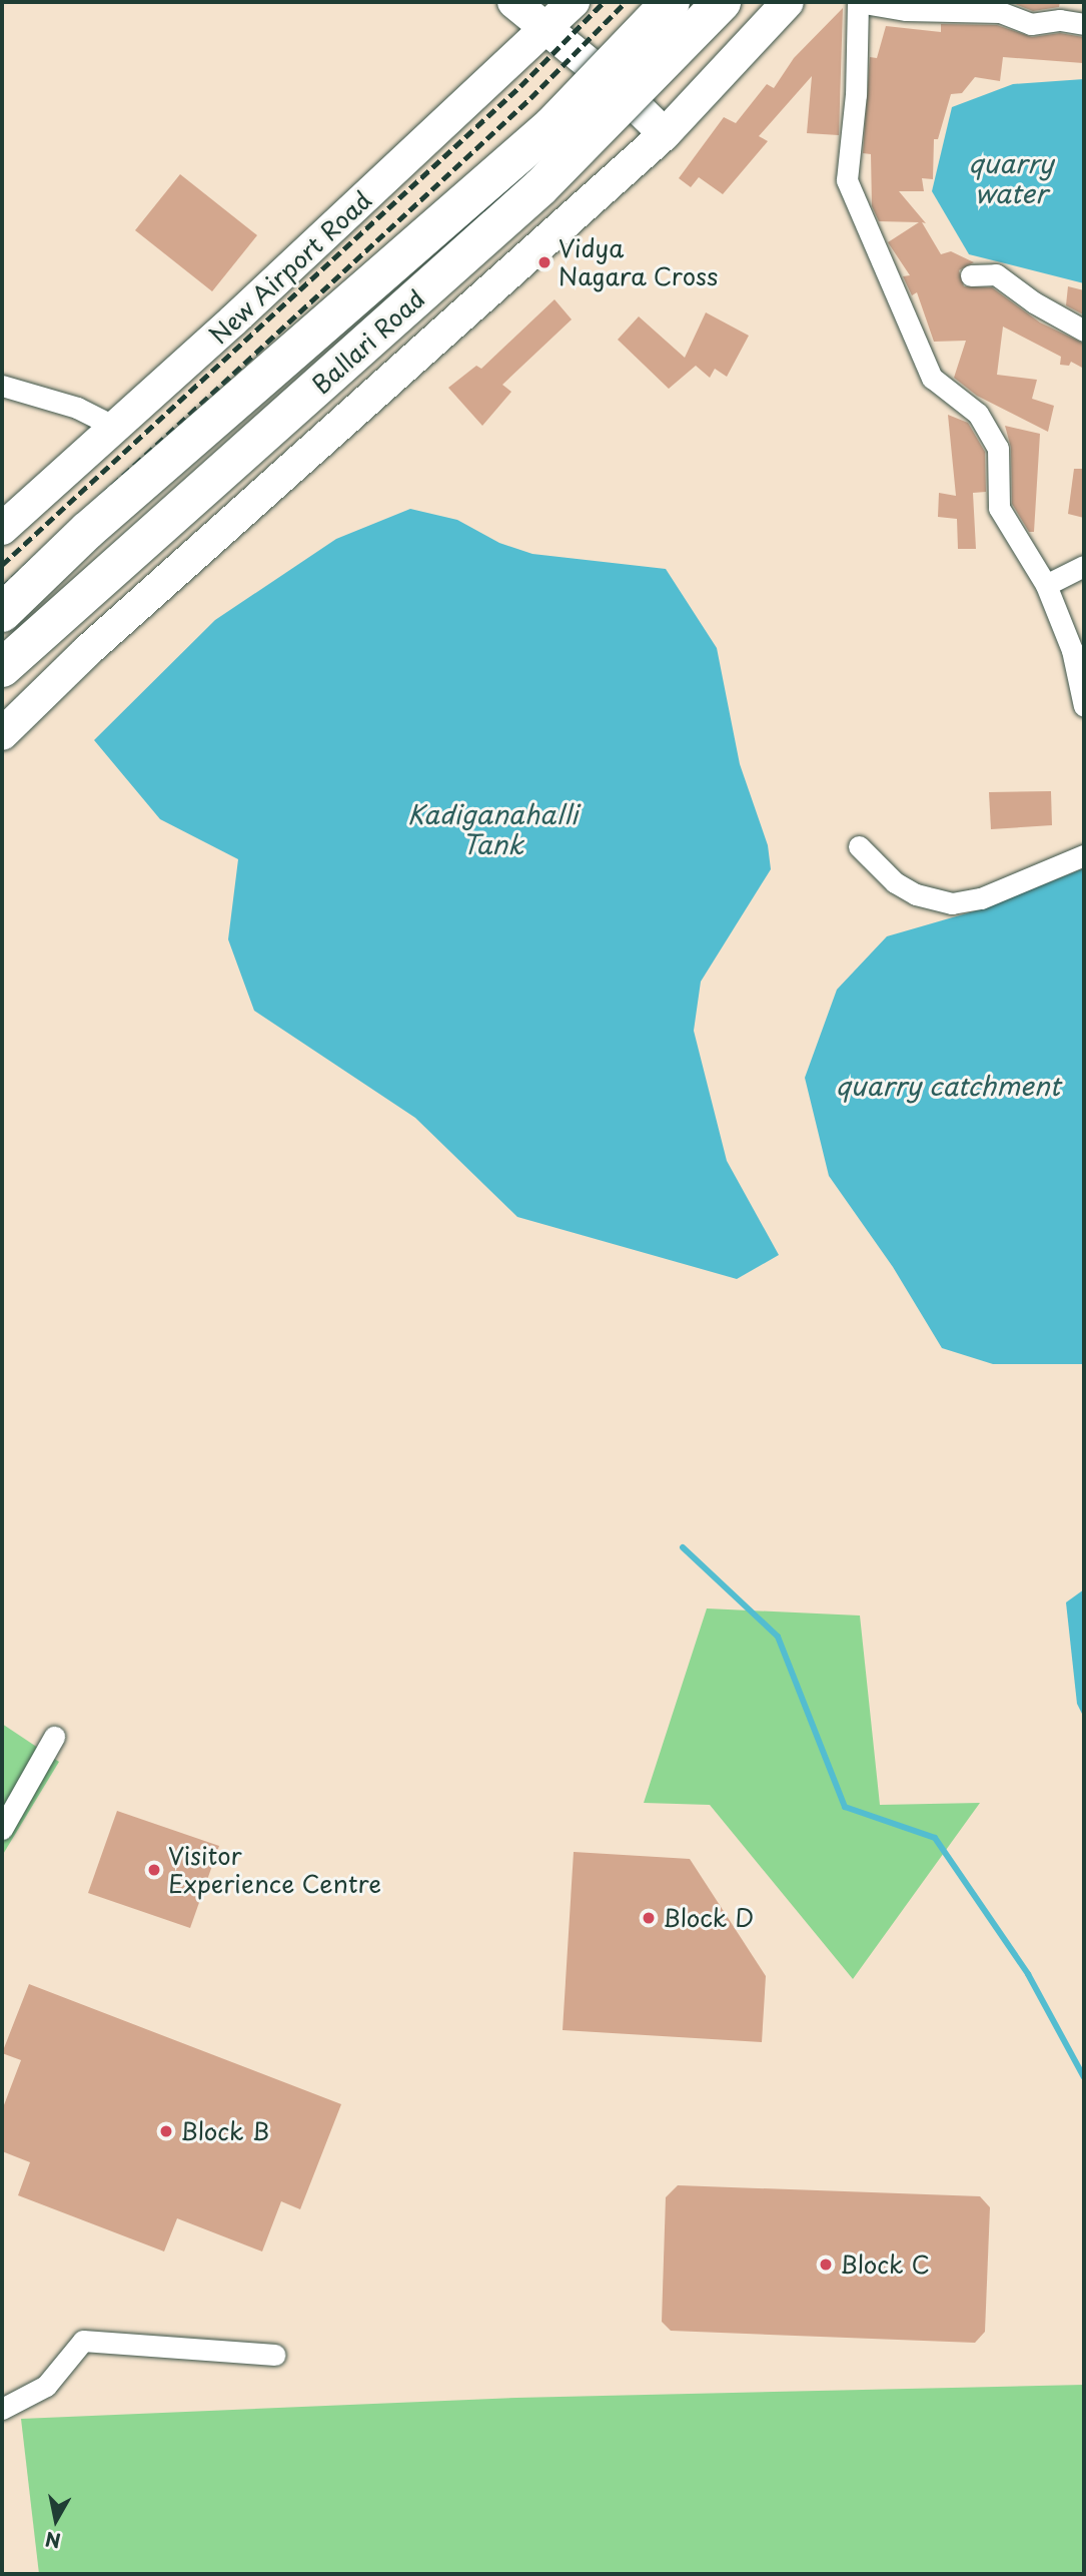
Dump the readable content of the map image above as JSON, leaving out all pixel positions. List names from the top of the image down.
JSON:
{
  "streets": {
    "highway": ["Ballari Road"],
    "street": ["New Airport Road"]
  },
  "water": ["quarry water", "Kadiganahalli Tank", "quarry catchment"],
  "places": [
    "Vidya Nagara Cross",
    "Visitor Experience Centre",
    "Block D",
    "Block B",
    "Block C"
  ],
  "north": "bottom"
}
